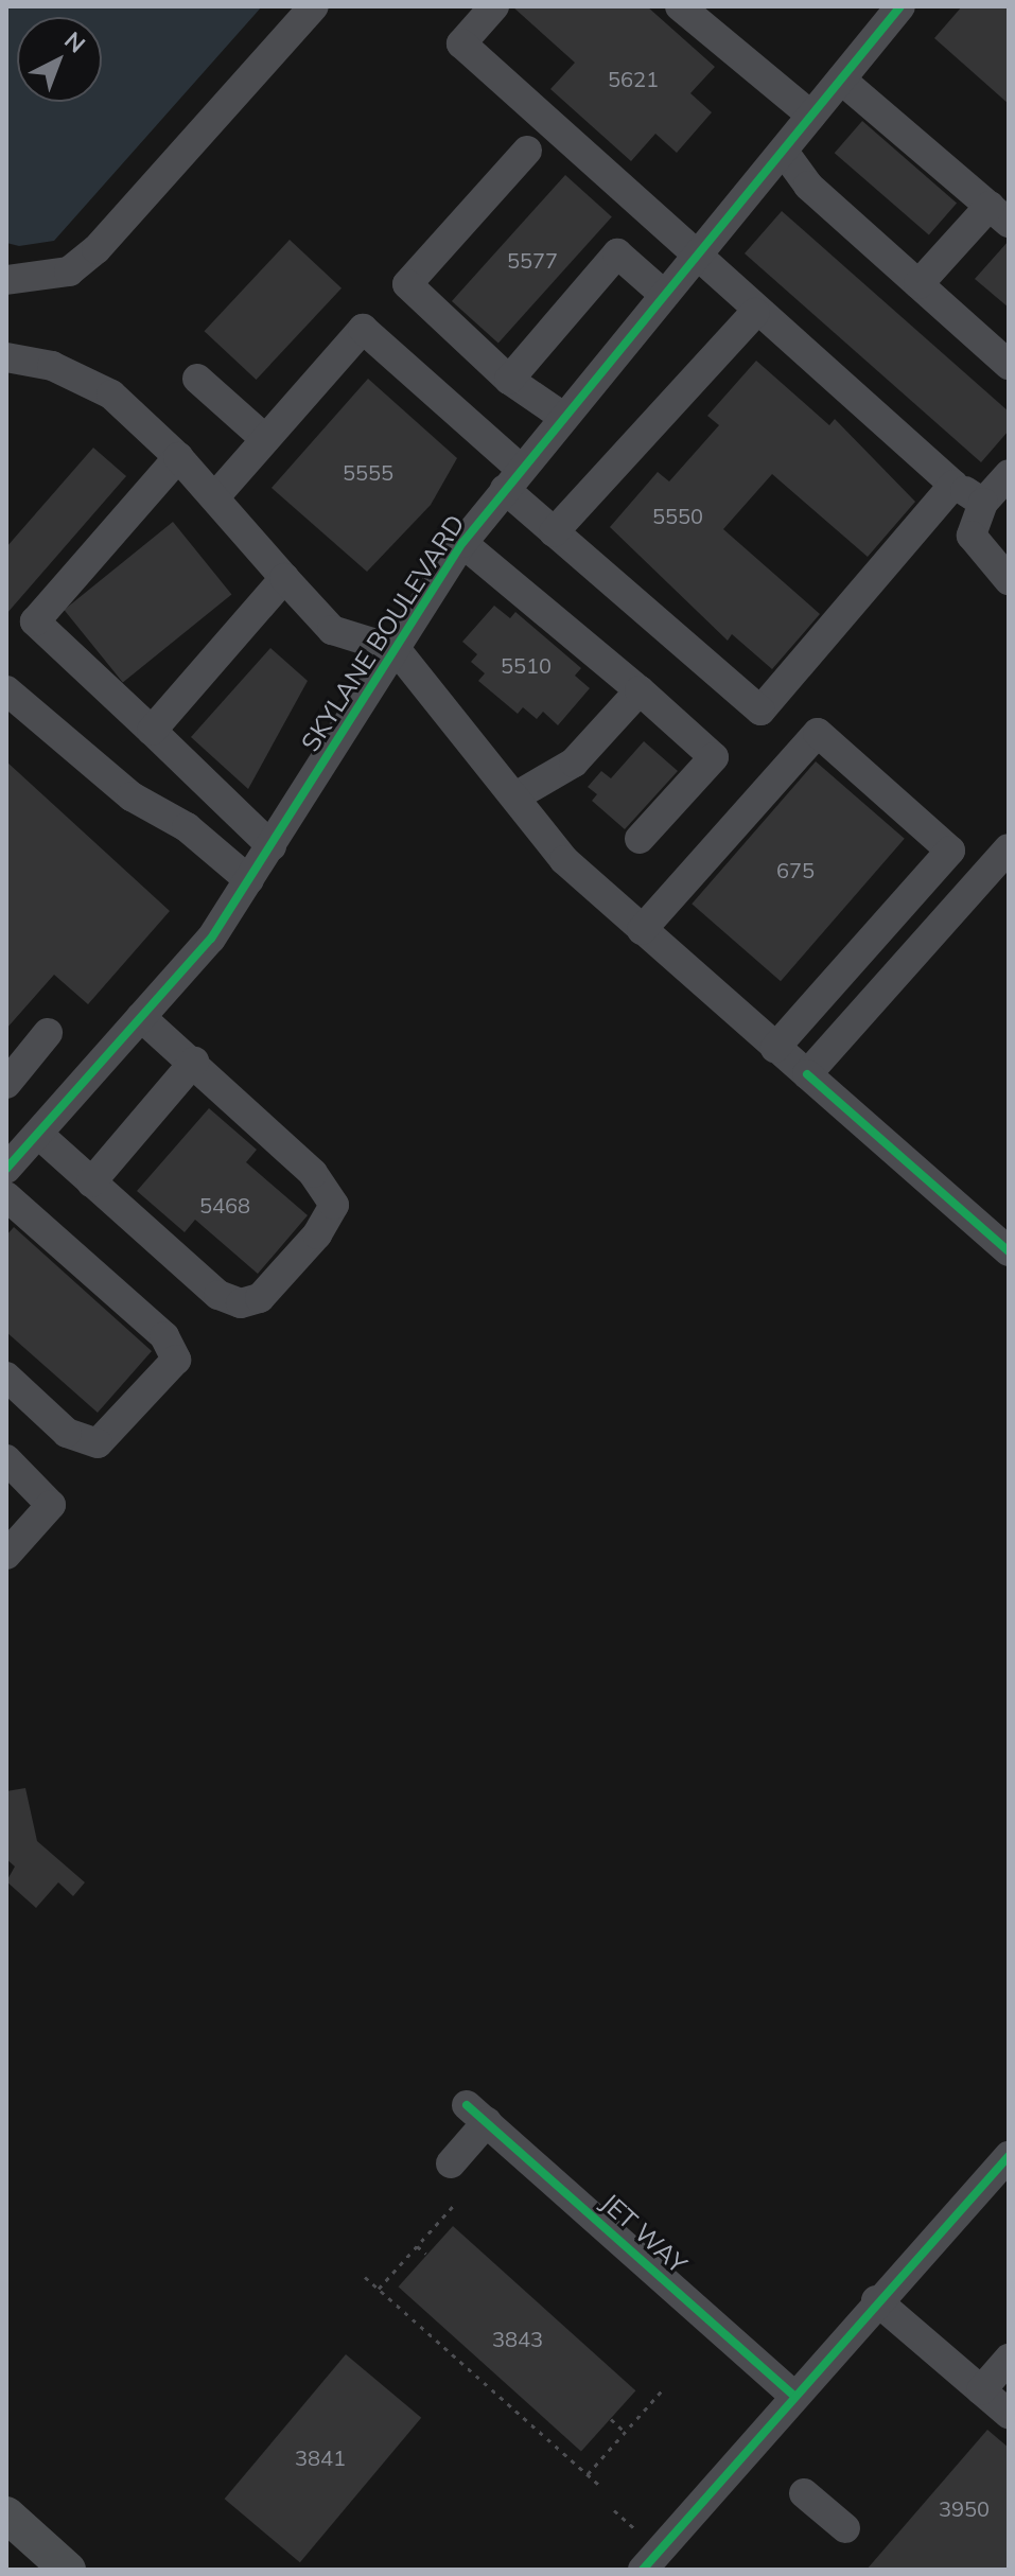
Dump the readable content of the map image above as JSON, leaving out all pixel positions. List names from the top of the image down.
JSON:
{
  "streets": {
    "street": ["SKYLANE BOULEVARD", "JET WAY"]
  },
  "house_numbers": [
    "5621",
    "5577",
    "5555",
    "5550",
    "5510",
    "675",
    "5468",
    "3843",
    "3841",
    "3950"
  ],
  "north": "top right"
}
